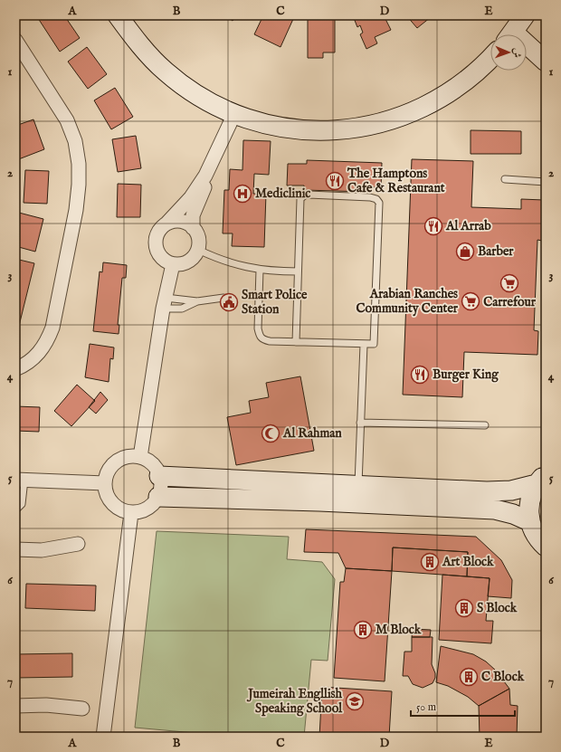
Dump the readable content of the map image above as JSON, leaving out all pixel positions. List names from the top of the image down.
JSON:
{
  "places": {
    "restaurant": ["The Hamptons Cafe & Restaurant", "Al Arrab", "Burger King"],
    "hospital": ["Mediclinic"],
    "shop": ["Barber"],
    "supermarket": ["Carrefour", "Arabian Ranches Community Center"],
    "public building": ["Smart Police Station"],
    "mosque": ["Al Rahman"],
    "building": [
      "Art Block",
      "S Block",
      "M Block",
      "C Block"
    ],
    "school or university": ["Jumeirah Engllish Speaking School"]
  },
  "scale_bar": "50 m",
  "north": "right",
  "grid": {
    "columns": [
      "A",
      "B",
      "C",
      "D",
      "E"
    ],
    "rows": [
      "1",
      "2",
      "3",
      "4",
      "5",
      "6",
      "7"
    ]
  }
}
